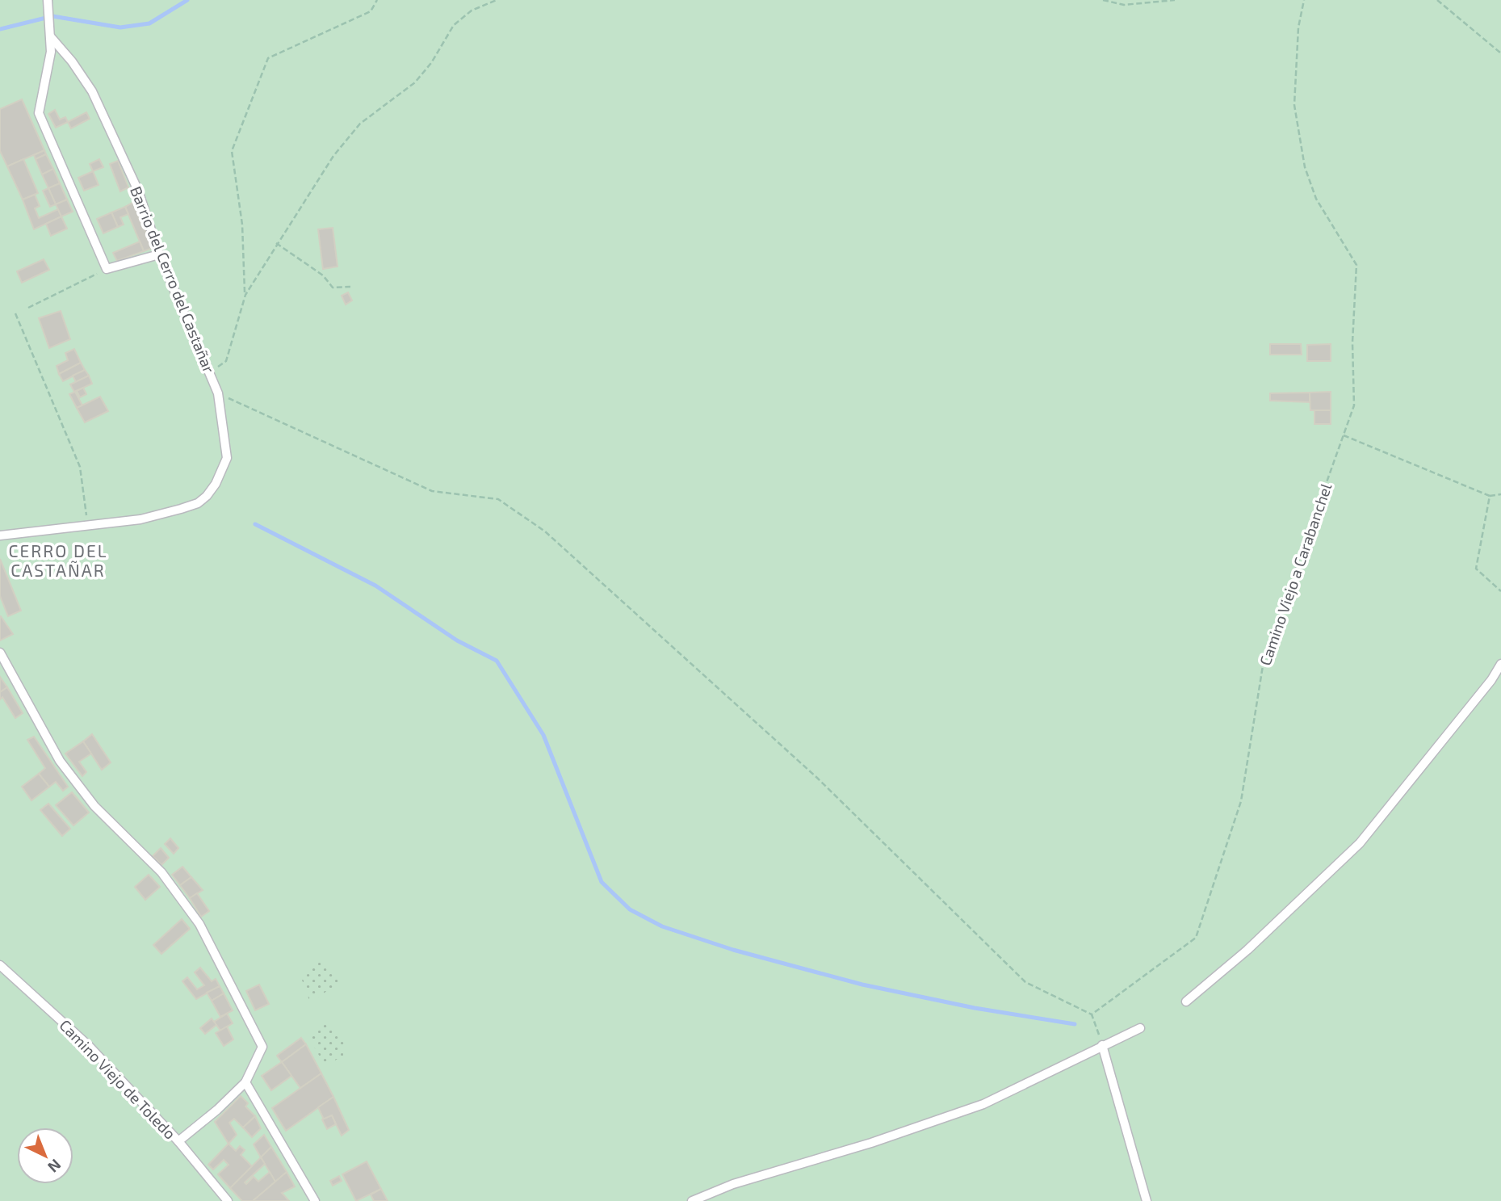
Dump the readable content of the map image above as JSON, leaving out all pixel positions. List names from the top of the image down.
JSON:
{
  "streets": {
    "lane": ["Barrio del Cerro del Castañar", "Camino Viejo de Toledo"],
    "path": ["Camino Viejo a Carabanchel"]
  },
  "districts": ["CERRO DEL CASTAÑAR"],
  "north": "bottom right"
}
